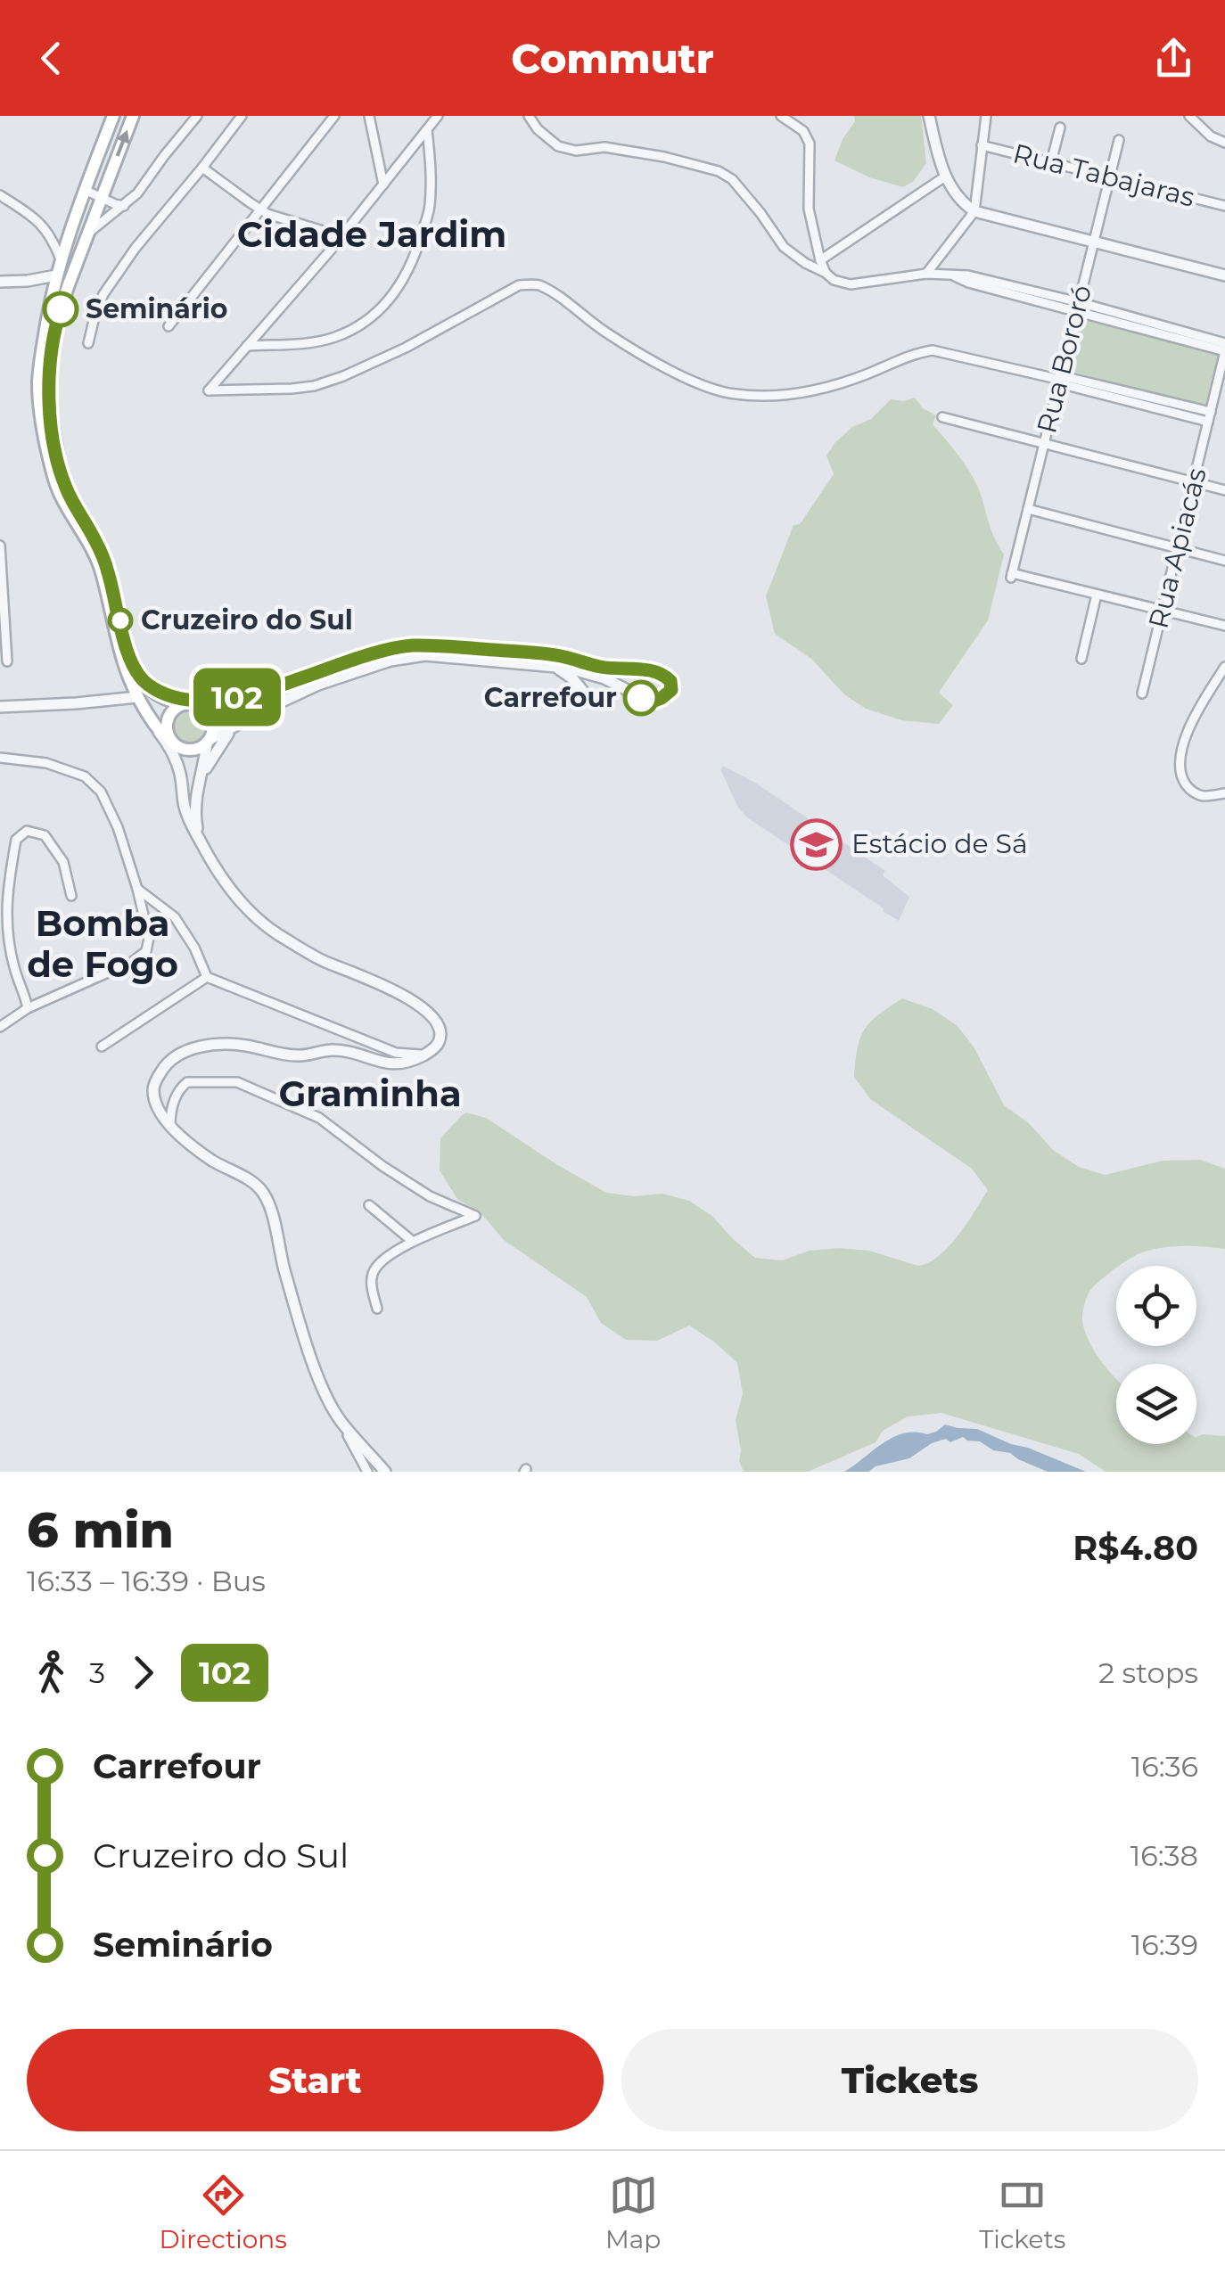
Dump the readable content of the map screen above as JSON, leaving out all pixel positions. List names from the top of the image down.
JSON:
{
  "streets": {
    "street": ["Rua Tabajaras", "Rua Bororó", "Rua Apiacás"]
  },
  "crossings": [
    ["Rua Tabajaras", "Rua Bororó"]
  ],
  "districts": ["Cidade Jardim", "Bomba de Fogo", "Graminha"],
  "places": {
    "other": ["Seminário", "Cruzeiro do Sul", "Carrefour"],
    "school or university": ["Estácio de Sá"]
  },
  "lines": ["bus line 102"],
  "page": {
    "header": "Commutr",
    "on_map": "102",
    "heading": ["6 min", "16:33 – 16:39 · Bus", "R$4.80"],
    "legs": ["3", "102", "2 stops"],
    "list": [
      {
        "name": "Carrefour",
        "value": "16:36"
      },
      {
        "name": "Cruzeiro do Sul",
        "value": "16:38"
      },
      {
        "name": "Seminário",
        "value": "16:39"
      }
    ],
    "buttons": ["Start", "Tickets"],
    "tabs": ["Directions", "Map", "Tickets"]
  }
}
